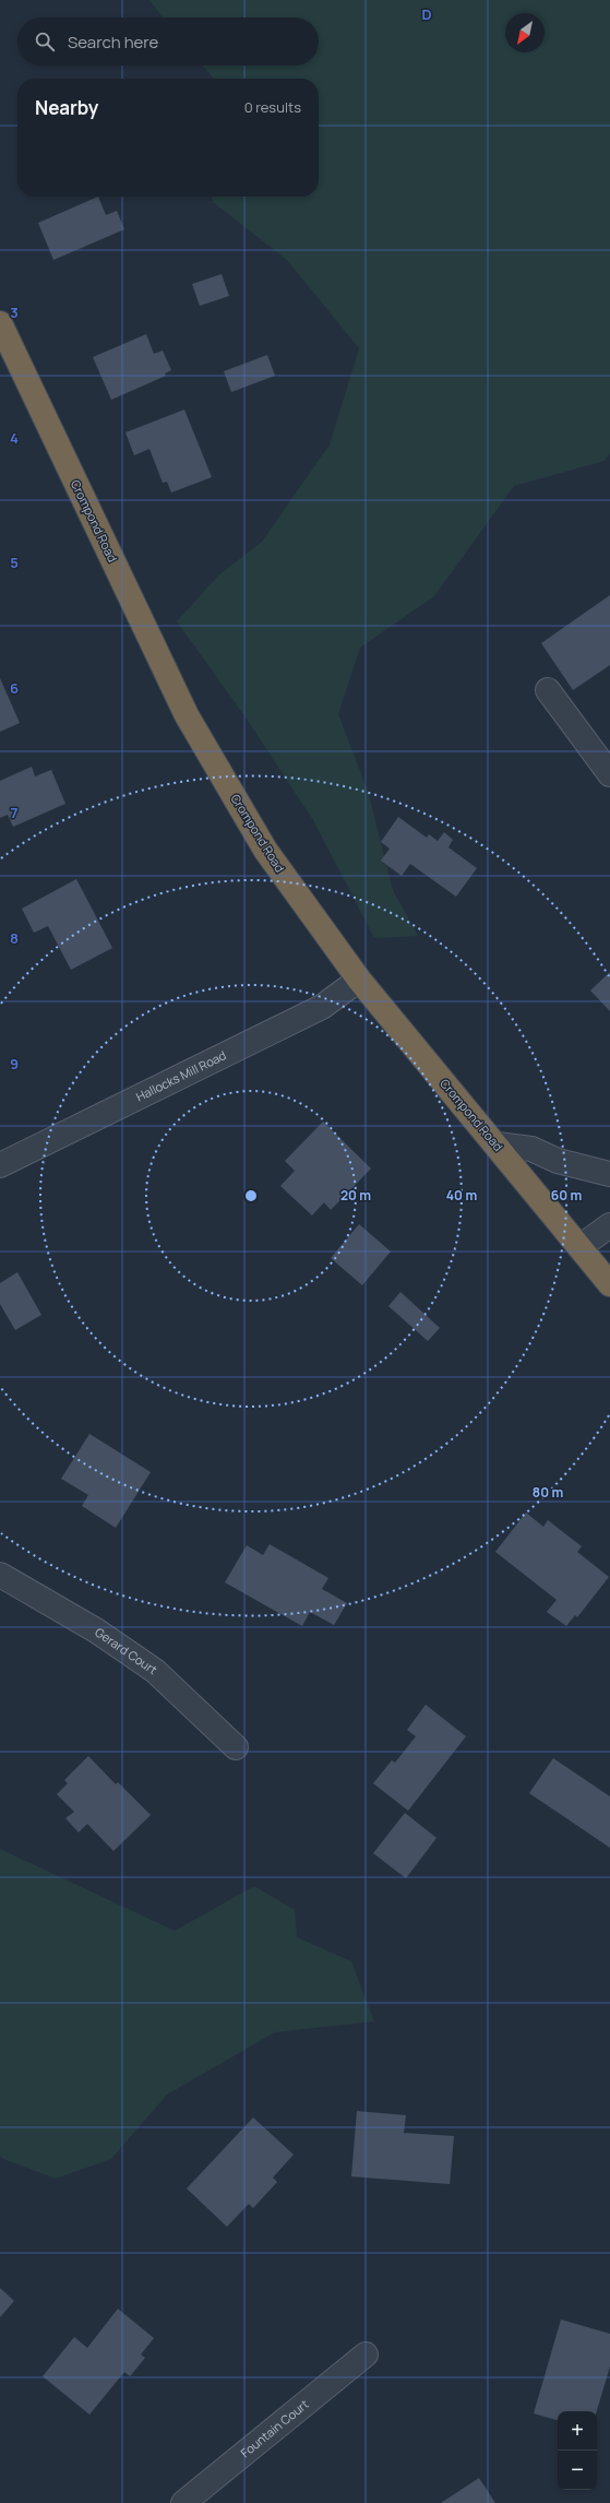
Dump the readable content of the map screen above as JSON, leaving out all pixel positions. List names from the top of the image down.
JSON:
{
  "streets": {
    "highway": ["Crompond Road"],
    "street": ["Hallocks Mill Road", "Gerard Court", "Fountain Court"]
  },
  "crossings": [
    ["Crompond Road", "Hallocks Mill Road"]
  ],
  "north": "bottom left",
  "page": {
    "search": "Search here",
    "heading": ["Nearby", "0 results"],
    "map_buttons": ["+", "−"]
  },
  "grid": {
    "columns": ["D"],
    "rows": [
      "3",
      "4",
      "5",
      "6",
      "7",
      "8",
      "9"
    ]
  },
  "rings": [
    "20 m",
    "40 m",
    "60 m",
    "80 m"
  ]
}
